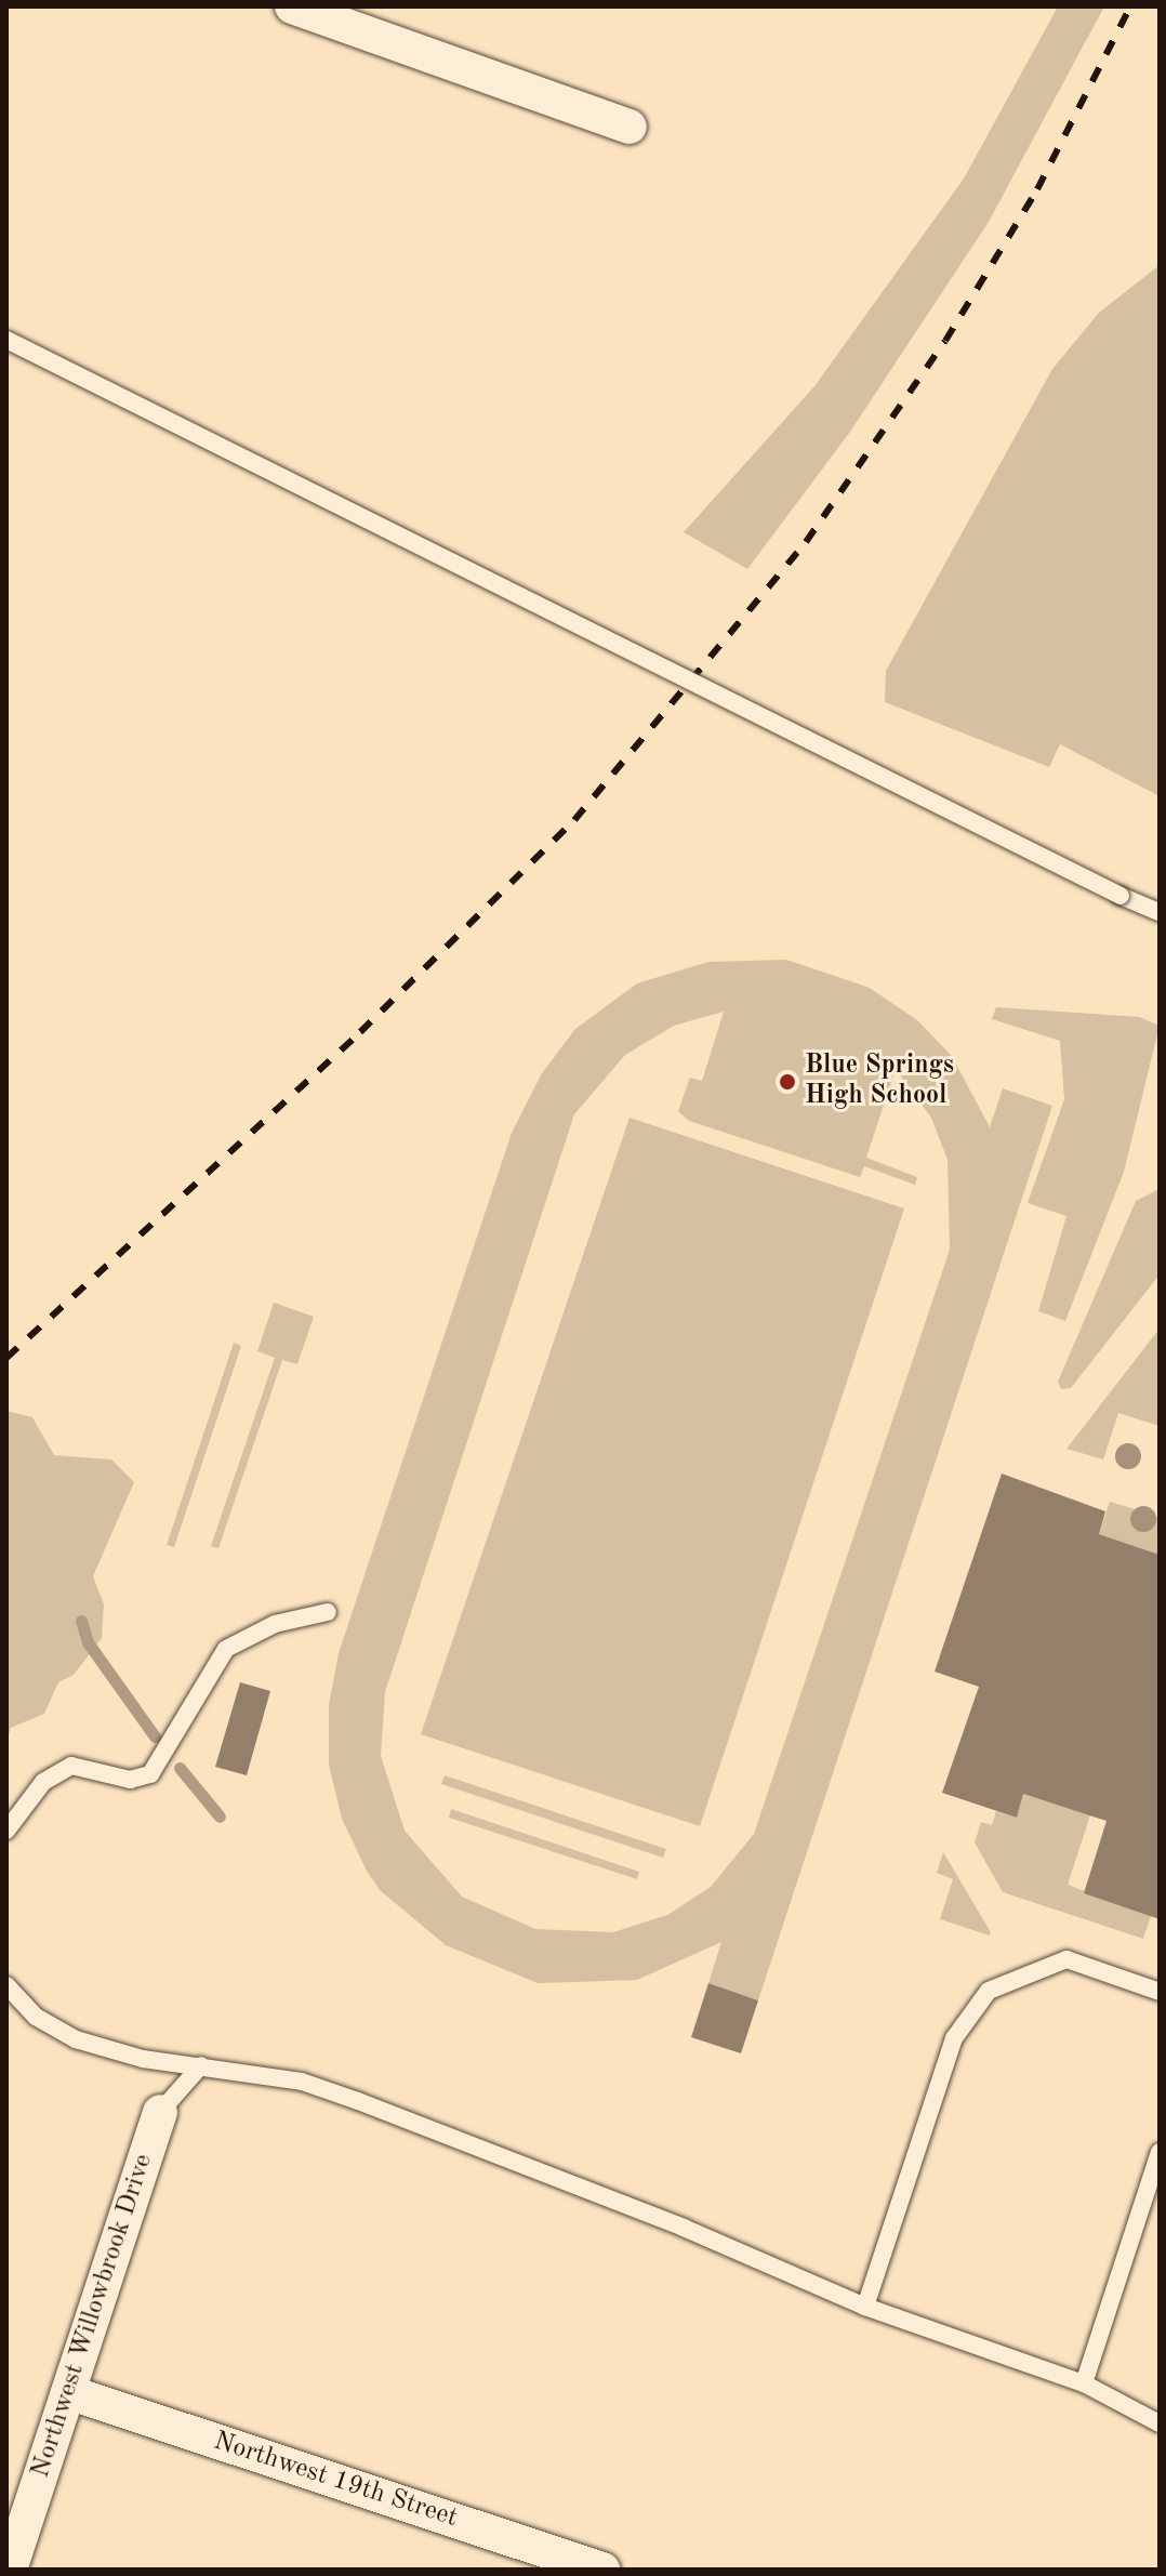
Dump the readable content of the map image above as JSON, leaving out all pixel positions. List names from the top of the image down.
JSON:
{
  "streets": {
    "street": ["Northwest Willowbrook Drive", "Northwest 19th Street"]
  },
  "crossings": [
    ["Northwest Willowbrook Drive", "Northwest 19th Street"]
  ],
  "places": ["Blue Springs High School"]
}
